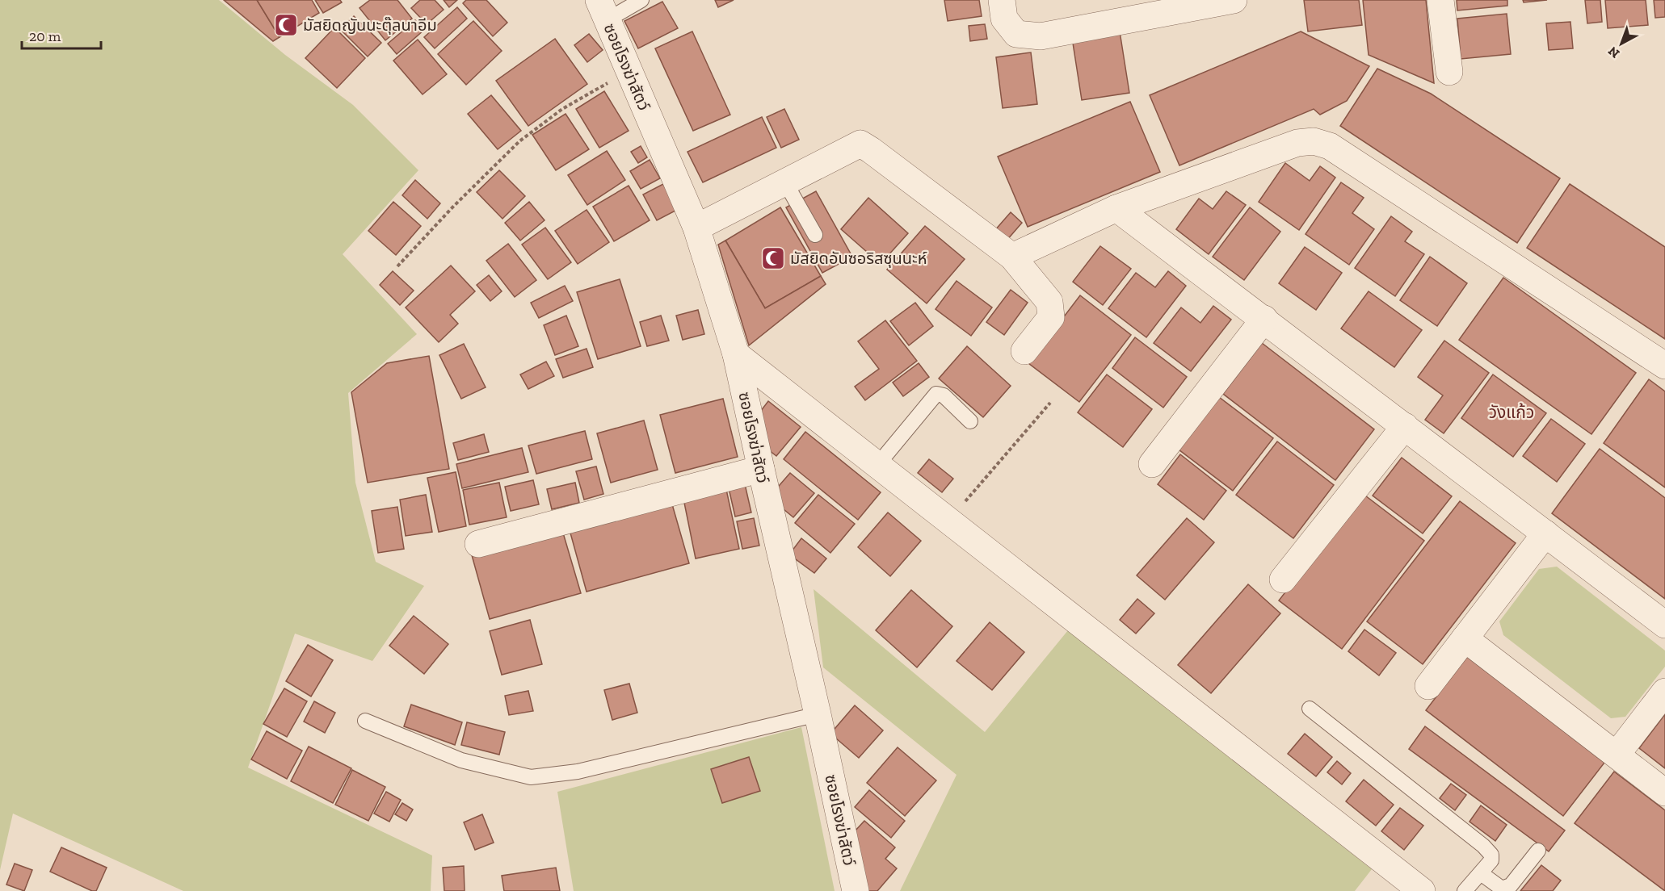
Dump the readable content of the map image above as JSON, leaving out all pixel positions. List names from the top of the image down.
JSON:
{
  "streets": {
    "street": ["ซอยโรงฆ่าสัตว์"]
  },
  "districts": ["วังแก้ว"],
  "places": {
    "mosque": ["มัสยิดญันนะตุ๊ลนาอีม", "มัสยิดอันซอริสซุนนะห์"]
  },
  "scale_bar": "20 m",
  "north": "bottom left"
}
